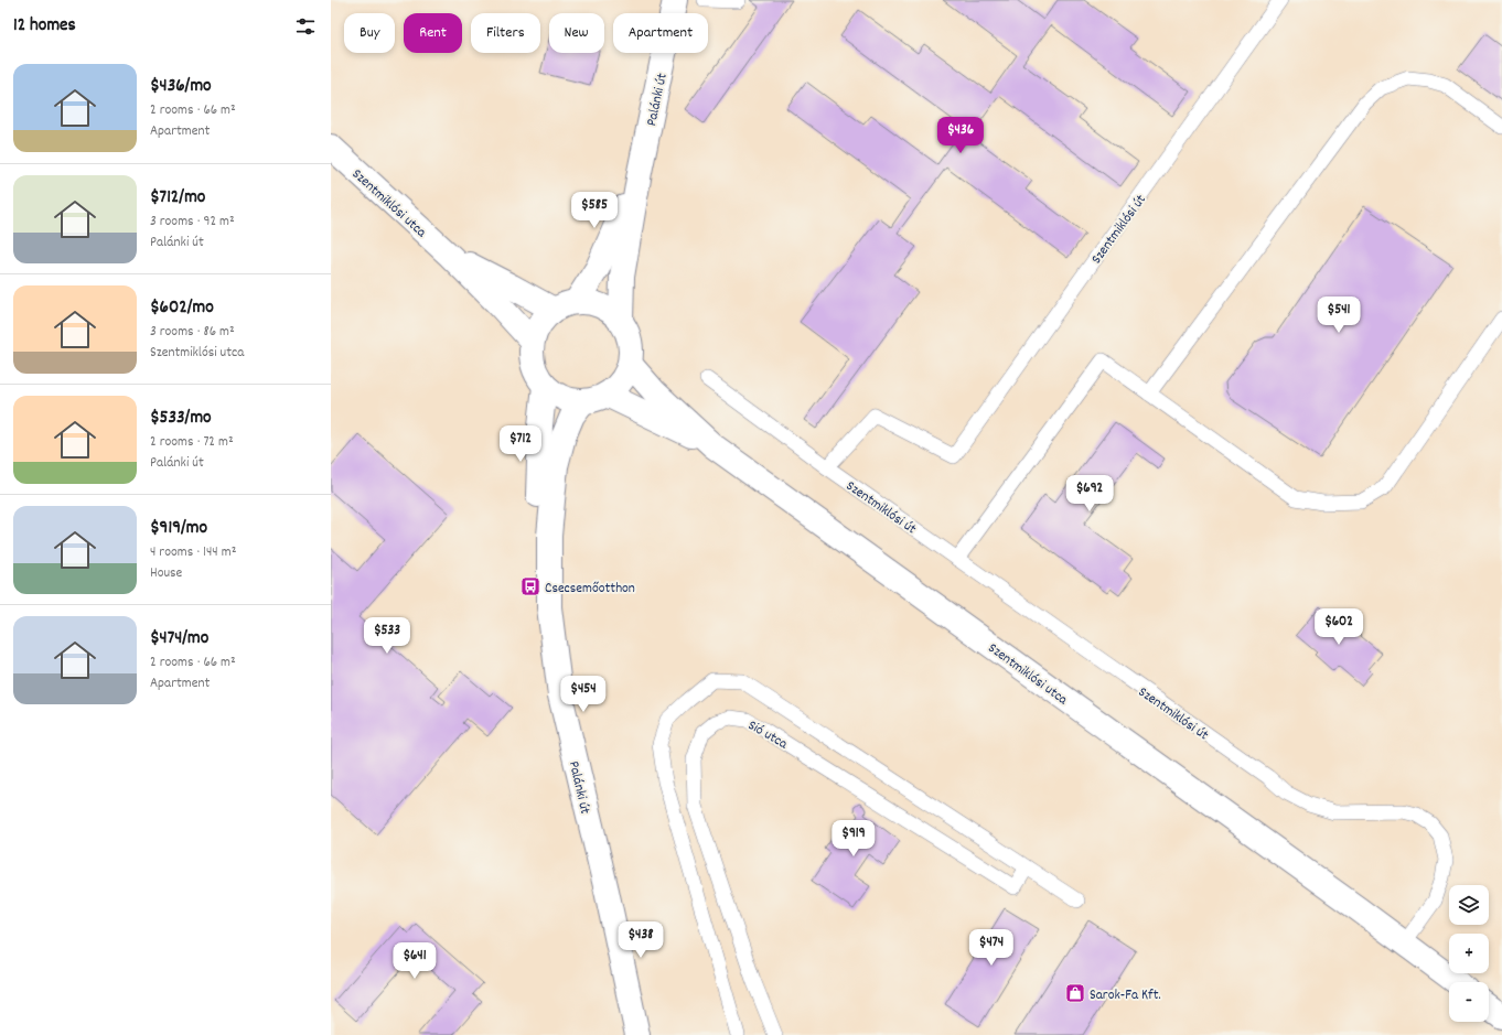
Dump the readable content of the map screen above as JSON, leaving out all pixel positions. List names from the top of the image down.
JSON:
{
  "streets": {
    "main road": ["Palánki út", "Szentmiklósi utca"],
    "lane": ["Szentmiklósi út", "Sió utca"]
  },
  "crossings": [
    ["Szentmiklósi utca", "Szentmiklósi út"]
  ],
  "places": {
    "bus stop": ["Csecsemőotthon"],
    "shop": ["Sarok-Fa Kft."]
  },
  "page": {
    "heading": "12 homes",
    "chip": [
      "Buy",
      "Rent",
      "Filters",
      "New",
      "Apartment"
    ],
    "list": [
      {
        "name": "$436/mo",
        "note": "2 rooms · 66 m² · Apartment"
      },
      {
        "name": "$712/mo",
        "note": "3 rooms · 92 m² · Palánki út"
      },
      {
        "name": "$602/mo",
        "note": "3 rooms · 86 m² · Szentmiklósi utca"
      },
      {
        "name": "$533/mo",
        "note": "2 rooms · 72 m² · Palánki út"
      },
      {
        "name": "$919/mo",
        "note": "4 rooms · 144 m² · House"
      },
      {
        "name": "$474/mo",
        "note": "2 rooms · 66 m² · Apartment"
      }
    ],
    "price": [
      "$436",
      "$585",
      "$541",
      "$712",
      "$692",
      "$602",
      "$533",
      "$454",
      "$919",
      "$438",
      "$474",
      "$641"
    ],
    "map_buttons": ["+", "−"]
  }
}
